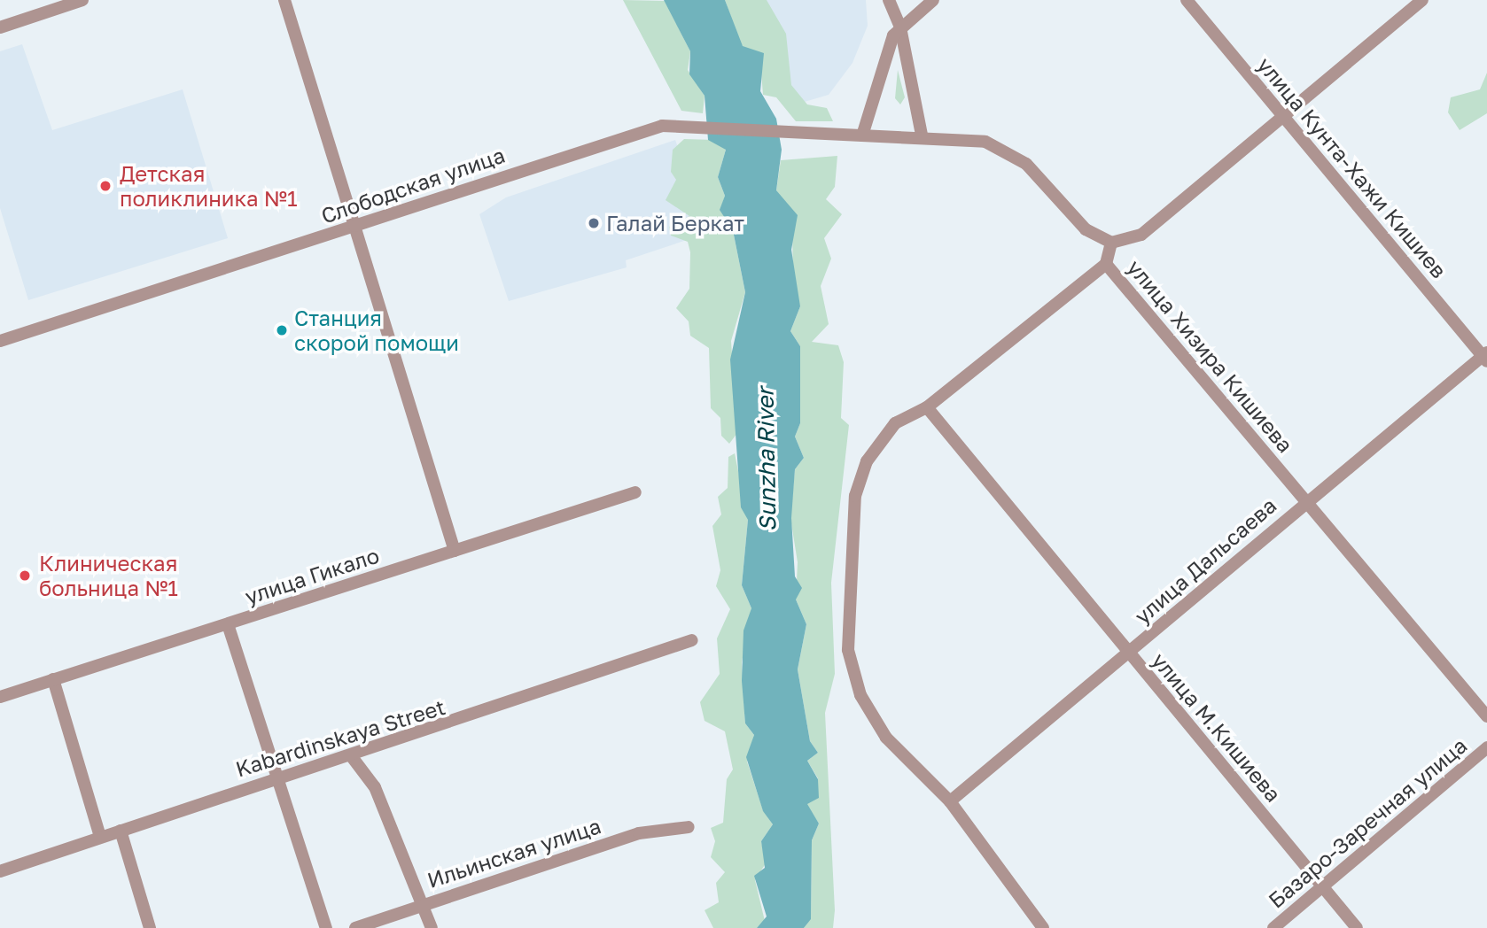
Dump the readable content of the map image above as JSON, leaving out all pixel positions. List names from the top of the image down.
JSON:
{
  "streets": {
    "street": [
      "улица Кунта-Хажи Кишиев",
      "Слободская улица",
      "улица Хизира Кишиева",
      "улица Дальсаева",
      "улица Гикало",
      "улица М.Кишиева",
      "Kabardinskaya Street",
      "Базаро-Заречная улица",
      "Ильинская улица"
    ]
  },
  "crossings": [
    ["улица Кунта-Хажи Кишиев", "улица Дальсаева"],
    ["Слободская улица", "улица Хизира Кишиева"],
    ["улица Хизира Кишиева", "улица Дальсаева"],
    ["улица Дальсаева", "улица М.Кишиева"],
    ["улица М.Кишиева", "Базаро-Заречная улица"]
  ],
  "water": ["Sunzha River"],
  "places": [
    "Детская поликлиника №1",
    "Галай Беркат",
    "Станция скорой помощи",
    "Клиническая больница №1"
  ]
}
